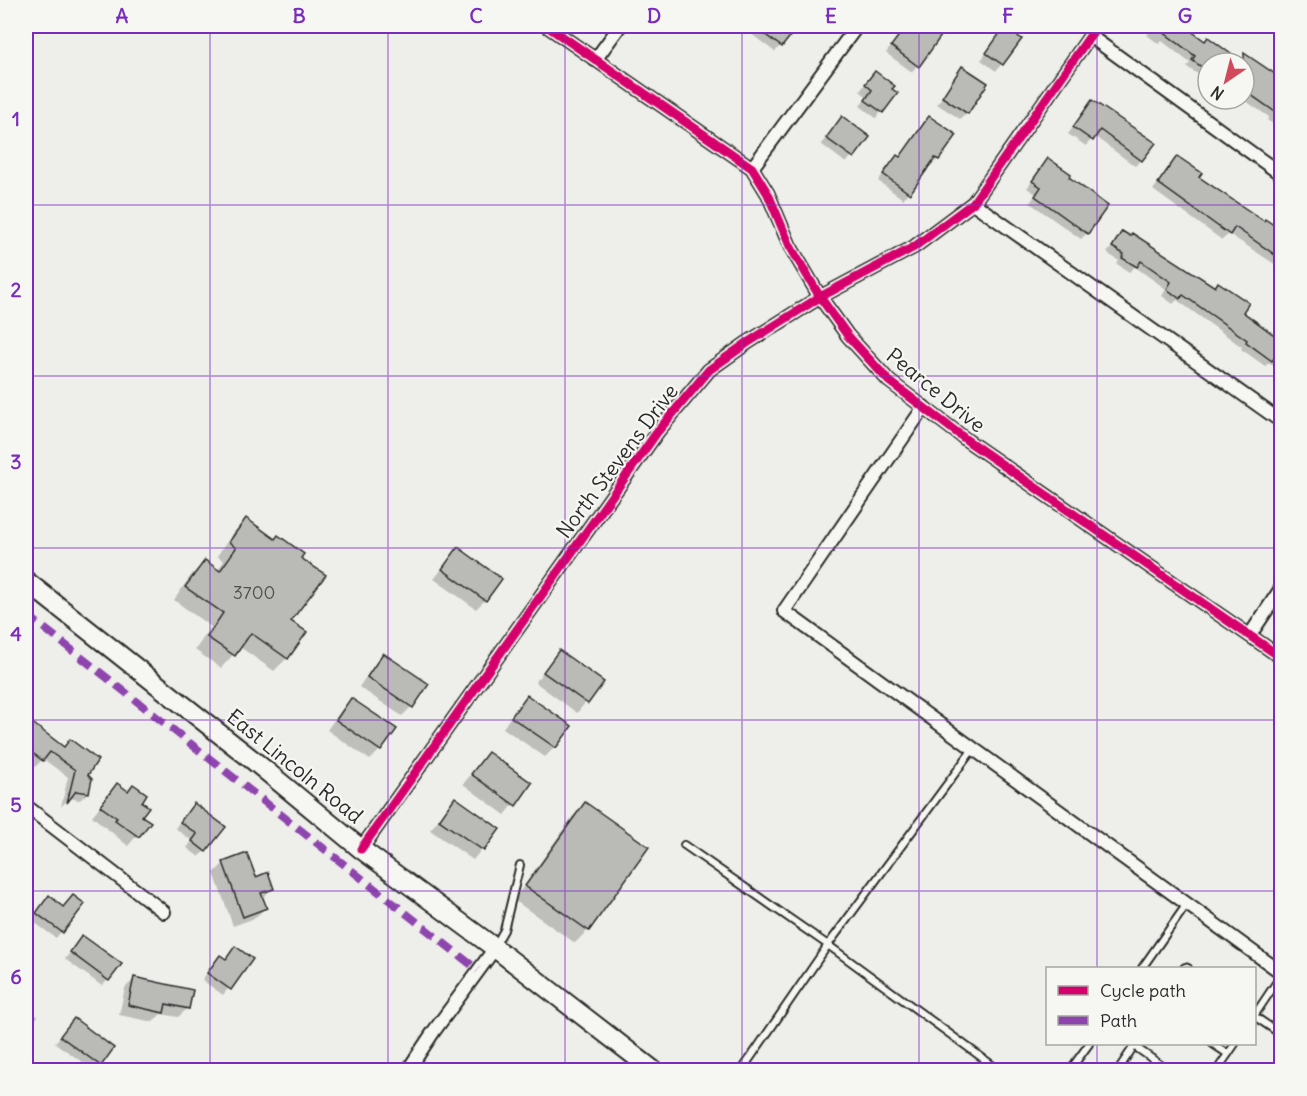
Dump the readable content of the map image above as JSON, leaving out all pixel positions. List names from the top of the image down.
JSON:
{
  "streets": {
    "main road": ["East Lincoln Road"],
    "street": ["Pearce Drive", "North Stevens Drive"]
  },
  "crossings": [
    ["Pearce Drive", "North Stevens Drive"],
    ["North Stevens Drive", "East Lincoln Road"]
  ],
  "house_numbers": ["3700"],
  "legend": ["Cycle path", "Path"],
  "north": "bottom left",
  "grid": {
    "columns": [
      "A",
      "B",
      "C",
      "D",
      "E",
      "F",
      "G"
    ],
    "rows": [
      "1",
      "2",
      "3",
      "4",
      "5",
      "6"
    ]
  }
}
